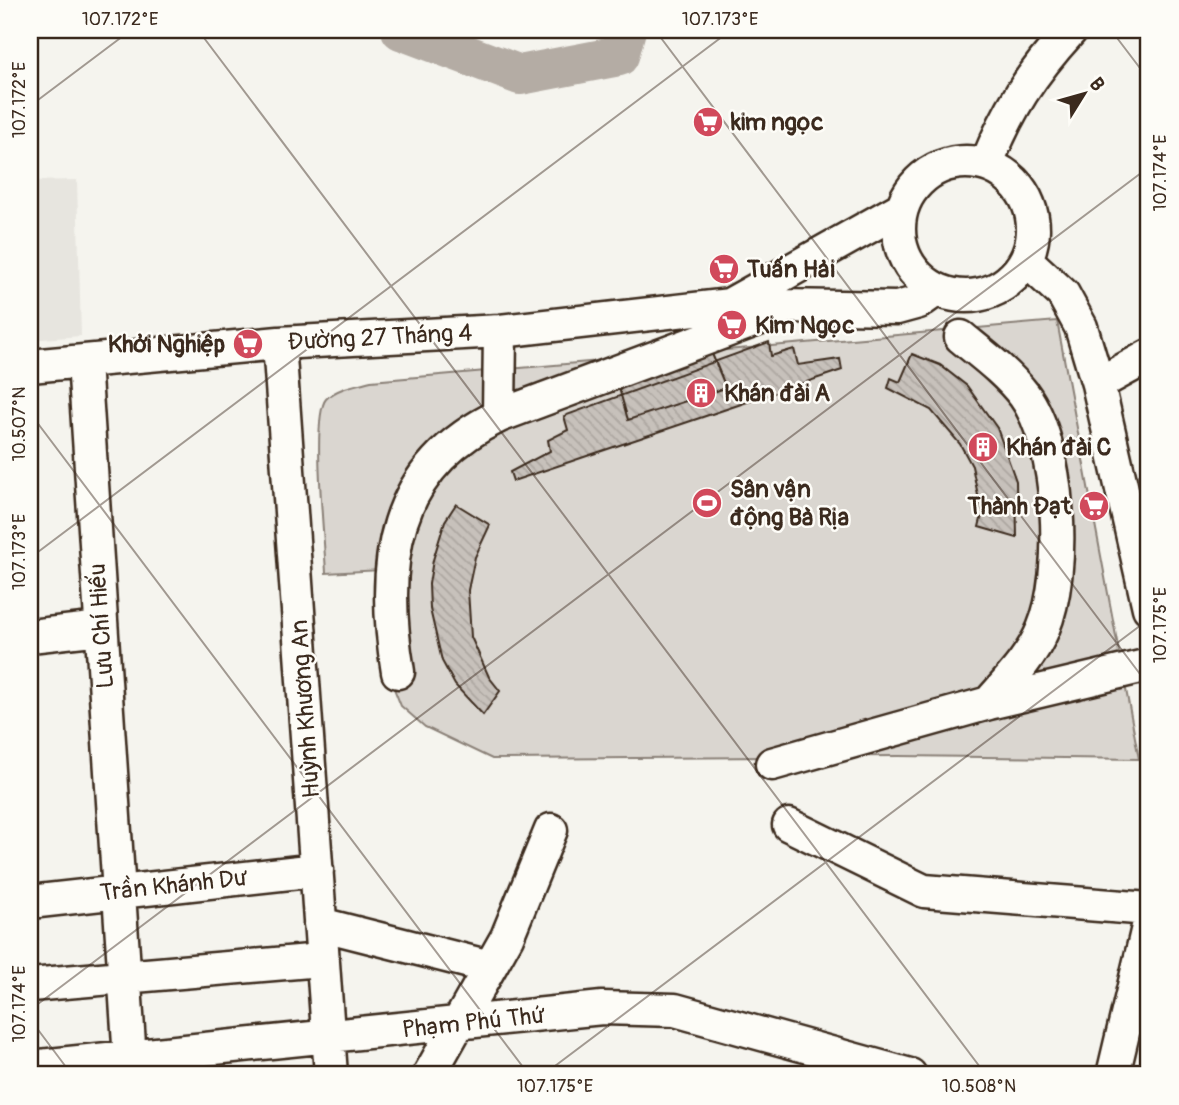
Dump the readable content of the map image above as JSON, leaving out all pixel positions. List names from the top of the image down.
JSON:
{
  "streets": {
    "street": [
      "Đường 27 Tháng 4",
      "Lưu Chí Hiếu",
      "Huỳnh Khương An",
      "Trần Khánh Dư",
      "Phạm Phú Thứ"
    ]
  },
  "crossings": [
    ["Đường 27 Tháng 4", "Lưu Chí Hiếu"],
    ["Đường 27 Tháng 4", "Huỳnh Khương An"],
    ["Lưu Chí Hiếu", "Trần Khánh Dư"],
    ["Lưu Chí Hiếu", "Phạm Phú Thứ"],
    ["Huỳnh Khương An", "Trần Khánh Dư"],
    ["Huỳnh Khương An", "Phạm Phú Thứ"]
  ],
  "places": {
    "supermarket": [
      "kim ngọc",
      "Tuấn Hải",
      "Kim Ngọc",
      "Khởi Nghiệp",
      "Thành Đạt"
    ],
    "building": ["Khán đài A", "Khán đài C"],
    "sports": ["Sân vận động Bà Rịa"]
  },
  "north": "top right",
  "coordinates": [
    "107.172°E",
    "107.173°E",
    "107.174°E",
    "10.507°N",
    "107.175°E",
    "10.508°N"
  ]
}
